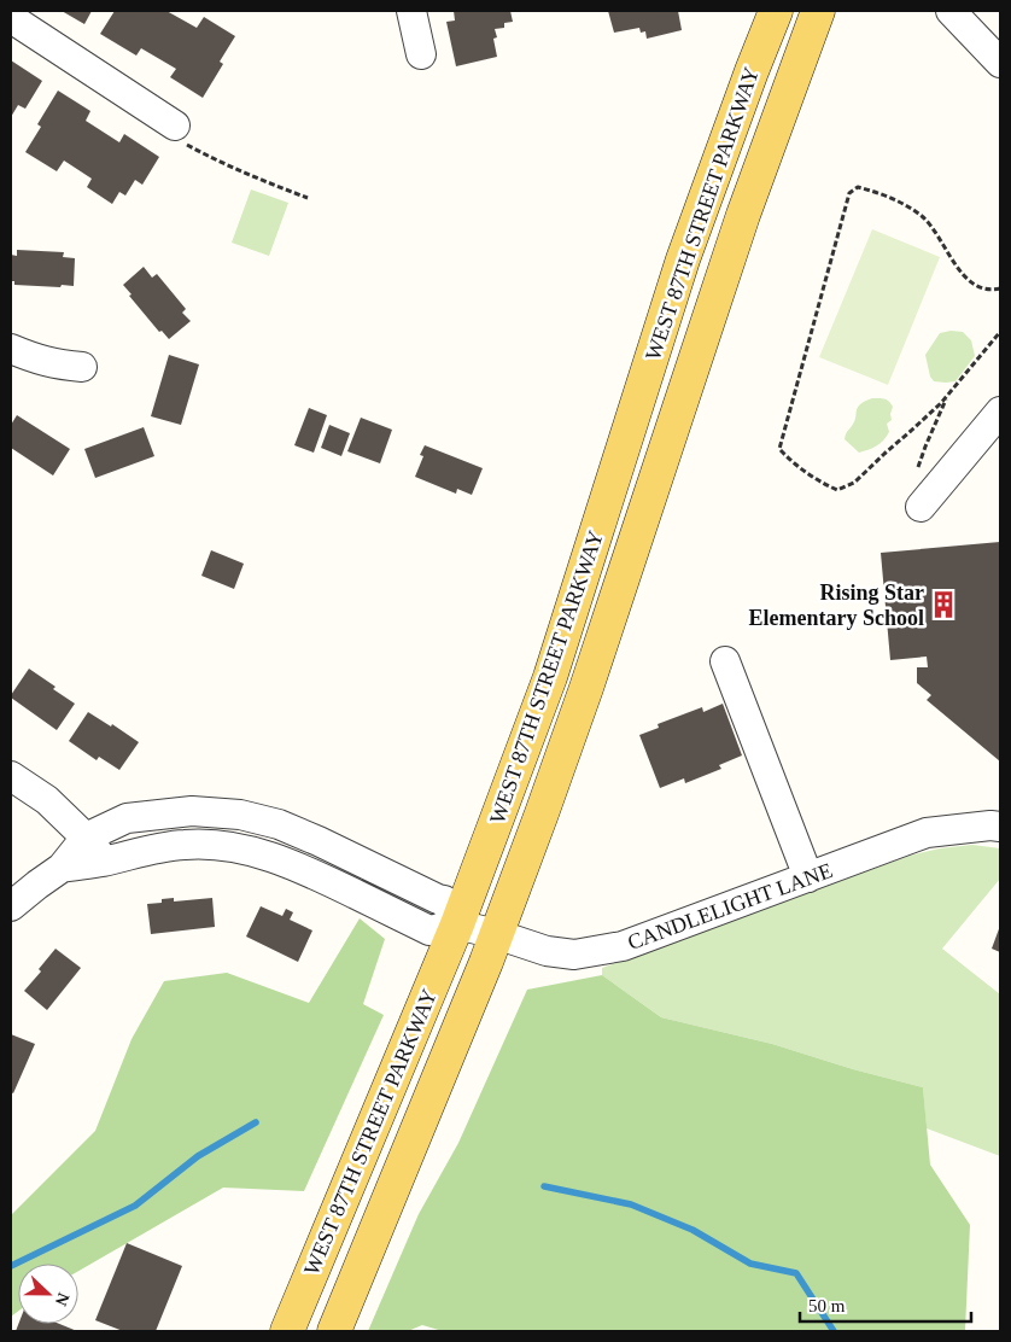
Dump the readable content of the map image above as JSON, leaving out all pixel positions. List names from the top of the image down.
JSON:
{
  "streets": {
    "main road": ["WEST 87TH STREET PARKWAY"],
    "street": ["CANDLELIGHT LANE"]
  },
  "crossings": [
    ["WEST 87TH STREET PARKWAY", "CANDLELIGHT LANE"]
  ],
  "places": {
    "building": ["Rising Star Elementary School"]
  },
  "scale_bar": "50 m",
  "north": "right"
}
